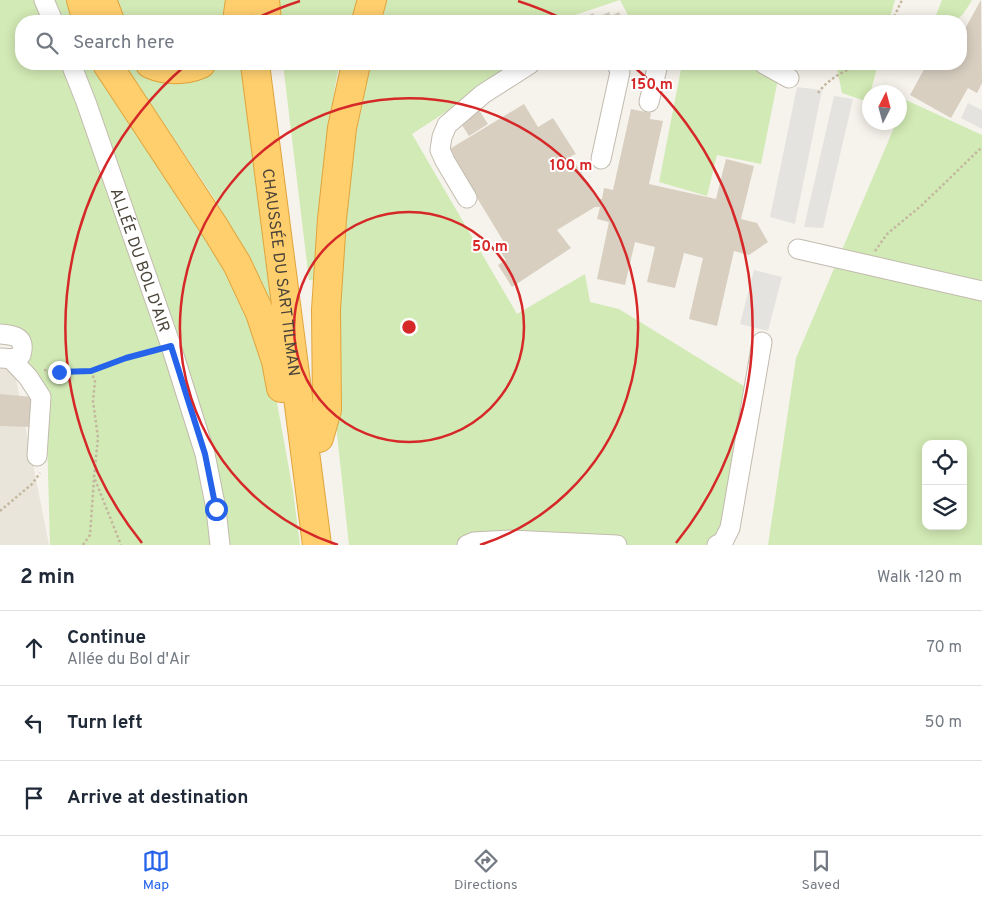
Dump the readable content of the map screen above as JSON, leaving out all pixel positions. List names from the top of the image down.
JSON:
{
  "streets": {
    "highway": ["CHAUSSÉE DU SART TILMAN"],
    "street": ["ALLÉE DU BOL D'AIR"]
  },
  "north": "top",
  "page": {
    "search": "Search here",
    "heading": ["2 min", "Walk · 120 m"],
    "list": [
      ["Continue", "Allée du Bol d'Air", "70 m"],
      ["Turn left", "50 m"],
      "Arrive at destination"
    ],
    "nav": ["Map", "Directions", "Saved"]
  },
  "rings": ["150 m", "100 m", "50 m"]
}
